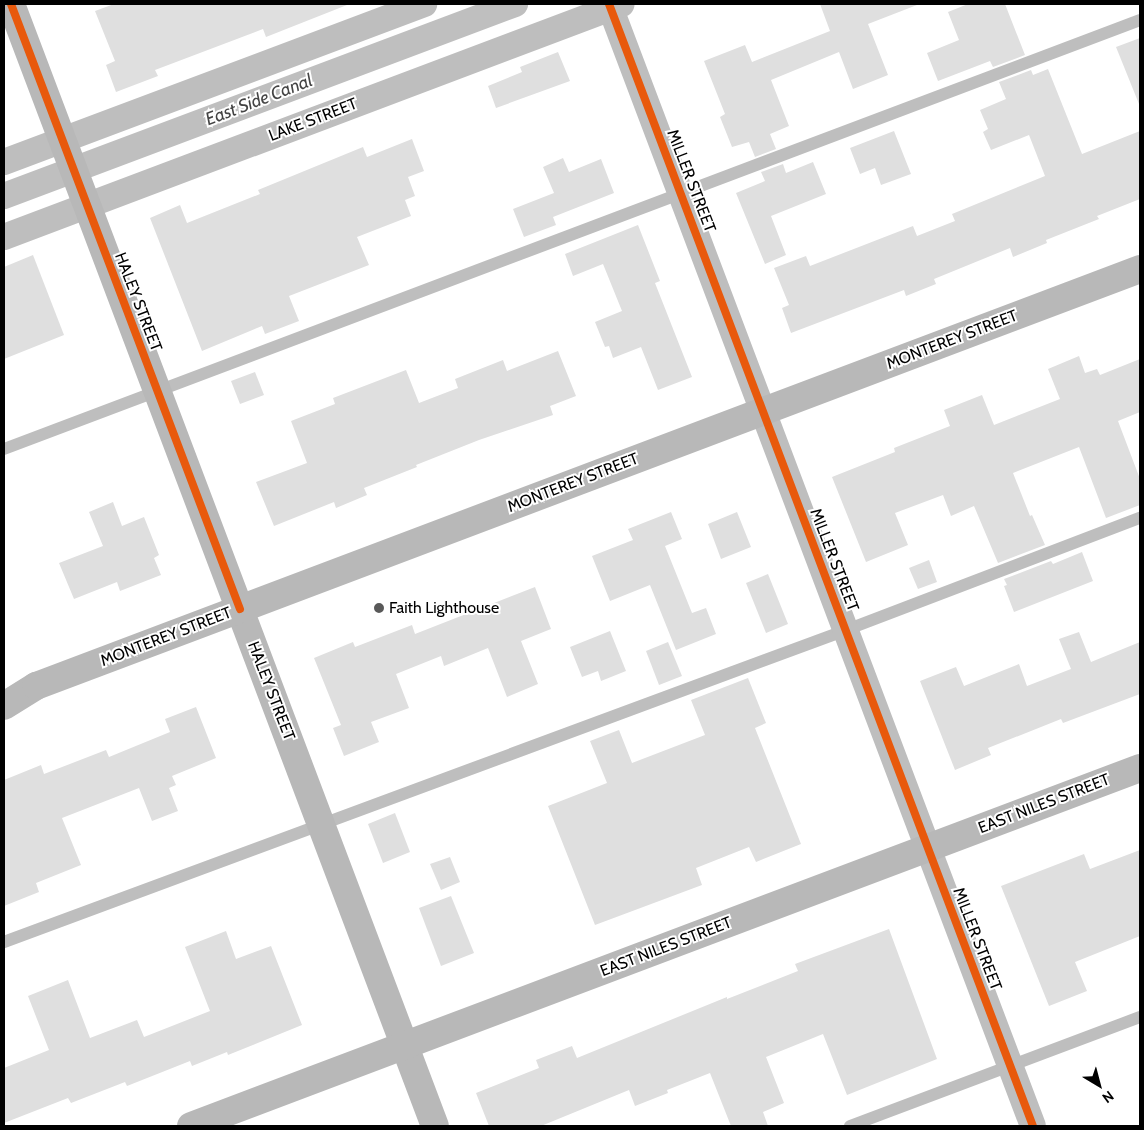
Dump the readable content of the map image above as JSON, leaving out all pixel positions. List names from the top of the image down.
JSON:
{
  "streets": {
    "main road": ["HALEY STREET", "MONTEREY STREET", "EAST NILES STREET"],
    "street": ["LAKE STREET", "MILLER STREET"]
  },
  "crossings": [
    ["LAKE STREET", "MILLER STREET"],
    ["LAKE STREET", "HALEY STREET"],
    ["MILLER STREET", "MONTEREY STREET"],
    ["MILLER STREET", "EAST NILES STREET"],
    ["HALEY STREET", "MONTEREY STREET"],
    ["HALEY STREET", "EAST NILES STREET"]
  ],
  "water": ["East Side Canal"],
  "places": ["Faith Lighthouse"],
  "north": "bottom right"
}
